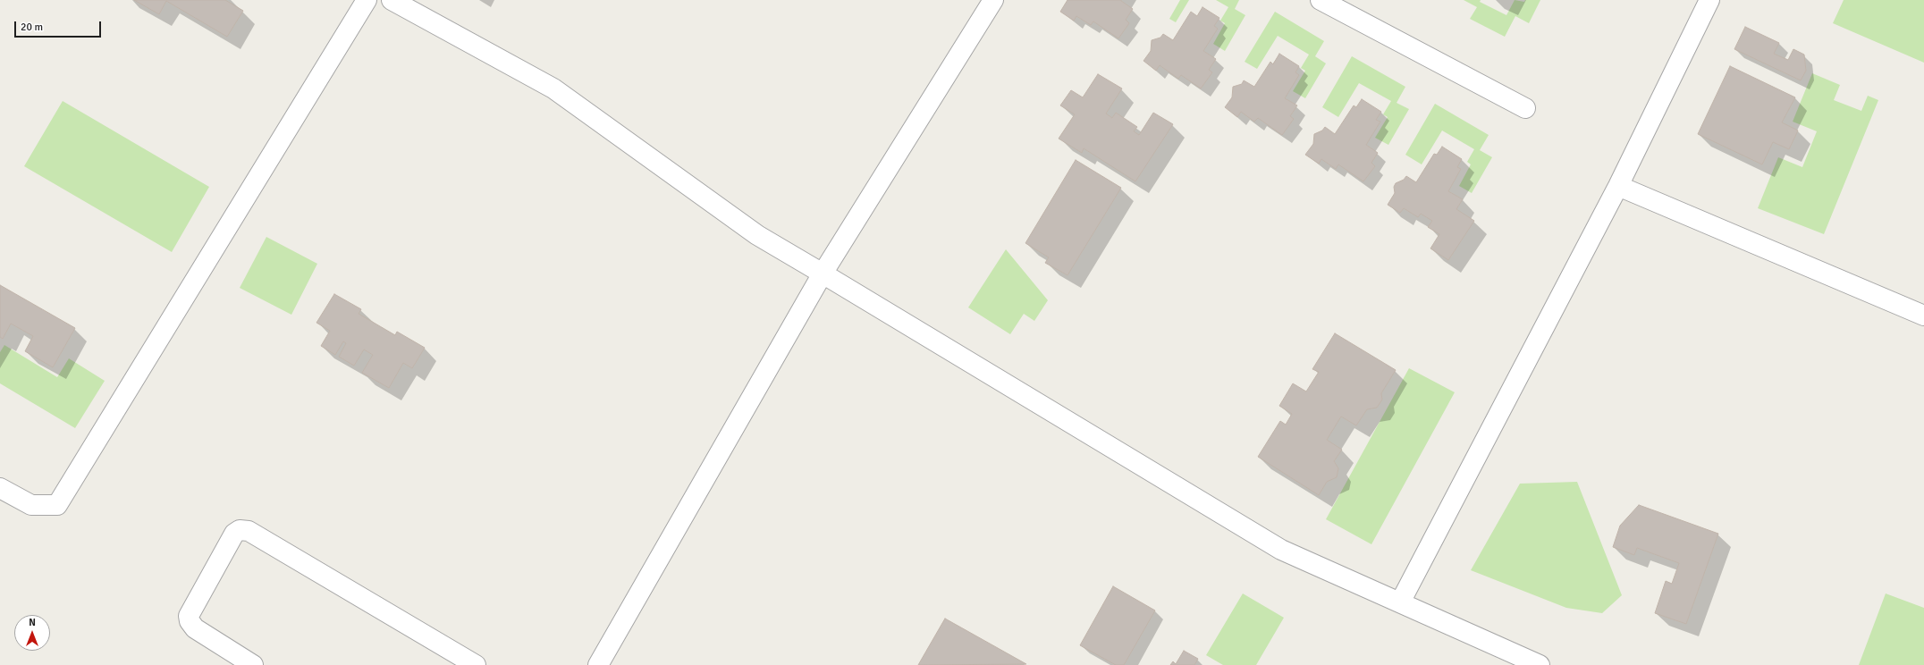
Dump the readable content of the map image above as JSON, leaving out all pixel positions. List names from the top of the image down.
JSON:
{
  "scale_bar": "20 m",
  "north": "top"
}
